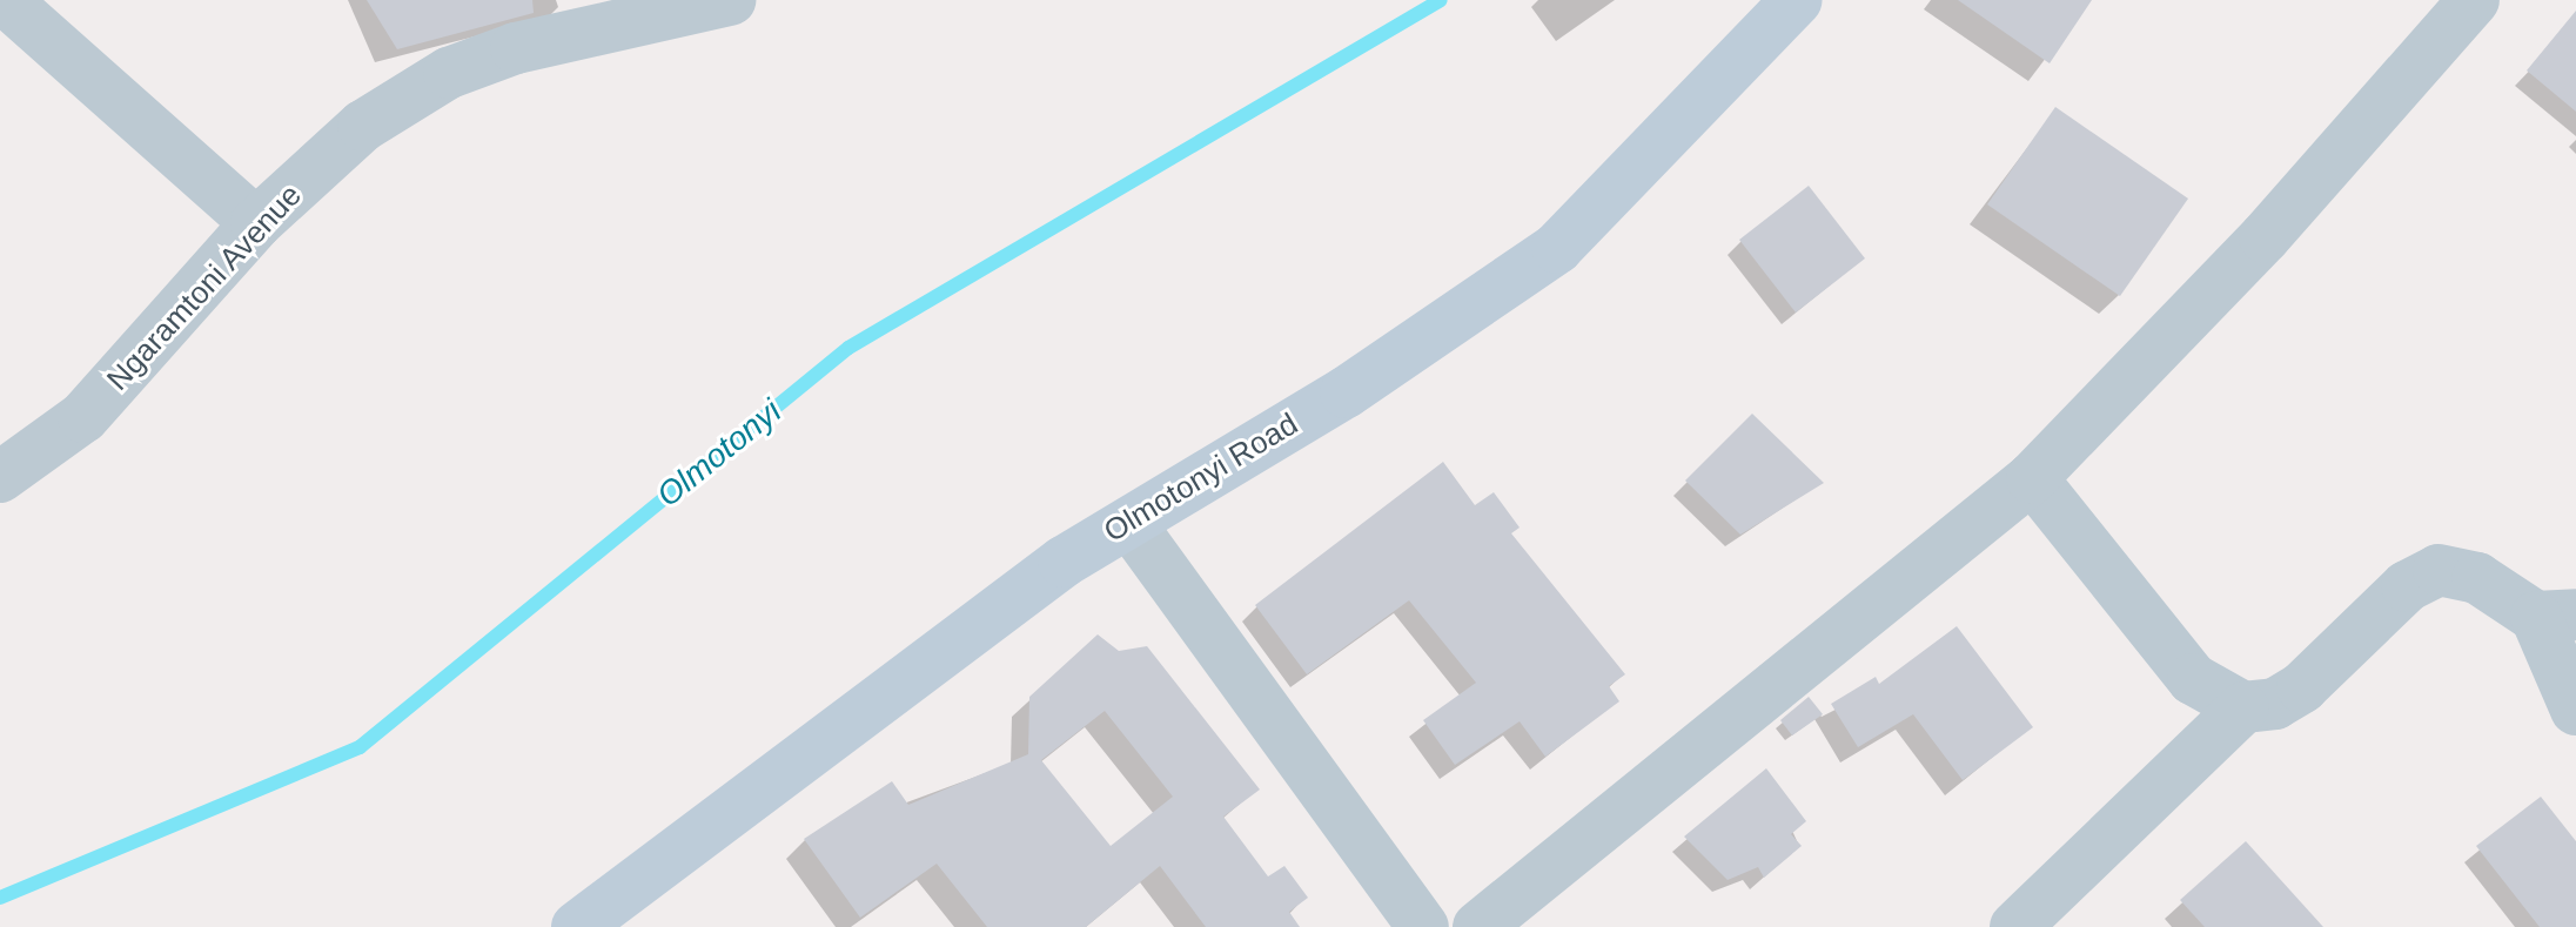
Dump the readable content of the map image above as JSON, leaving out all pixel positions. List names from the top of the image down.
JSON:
{
  "streets": {
    "street": ["Ngaramtoni Avenue", "Olmotonyi Road"]
  },
  "water": ["Olmotonyi"]
}
